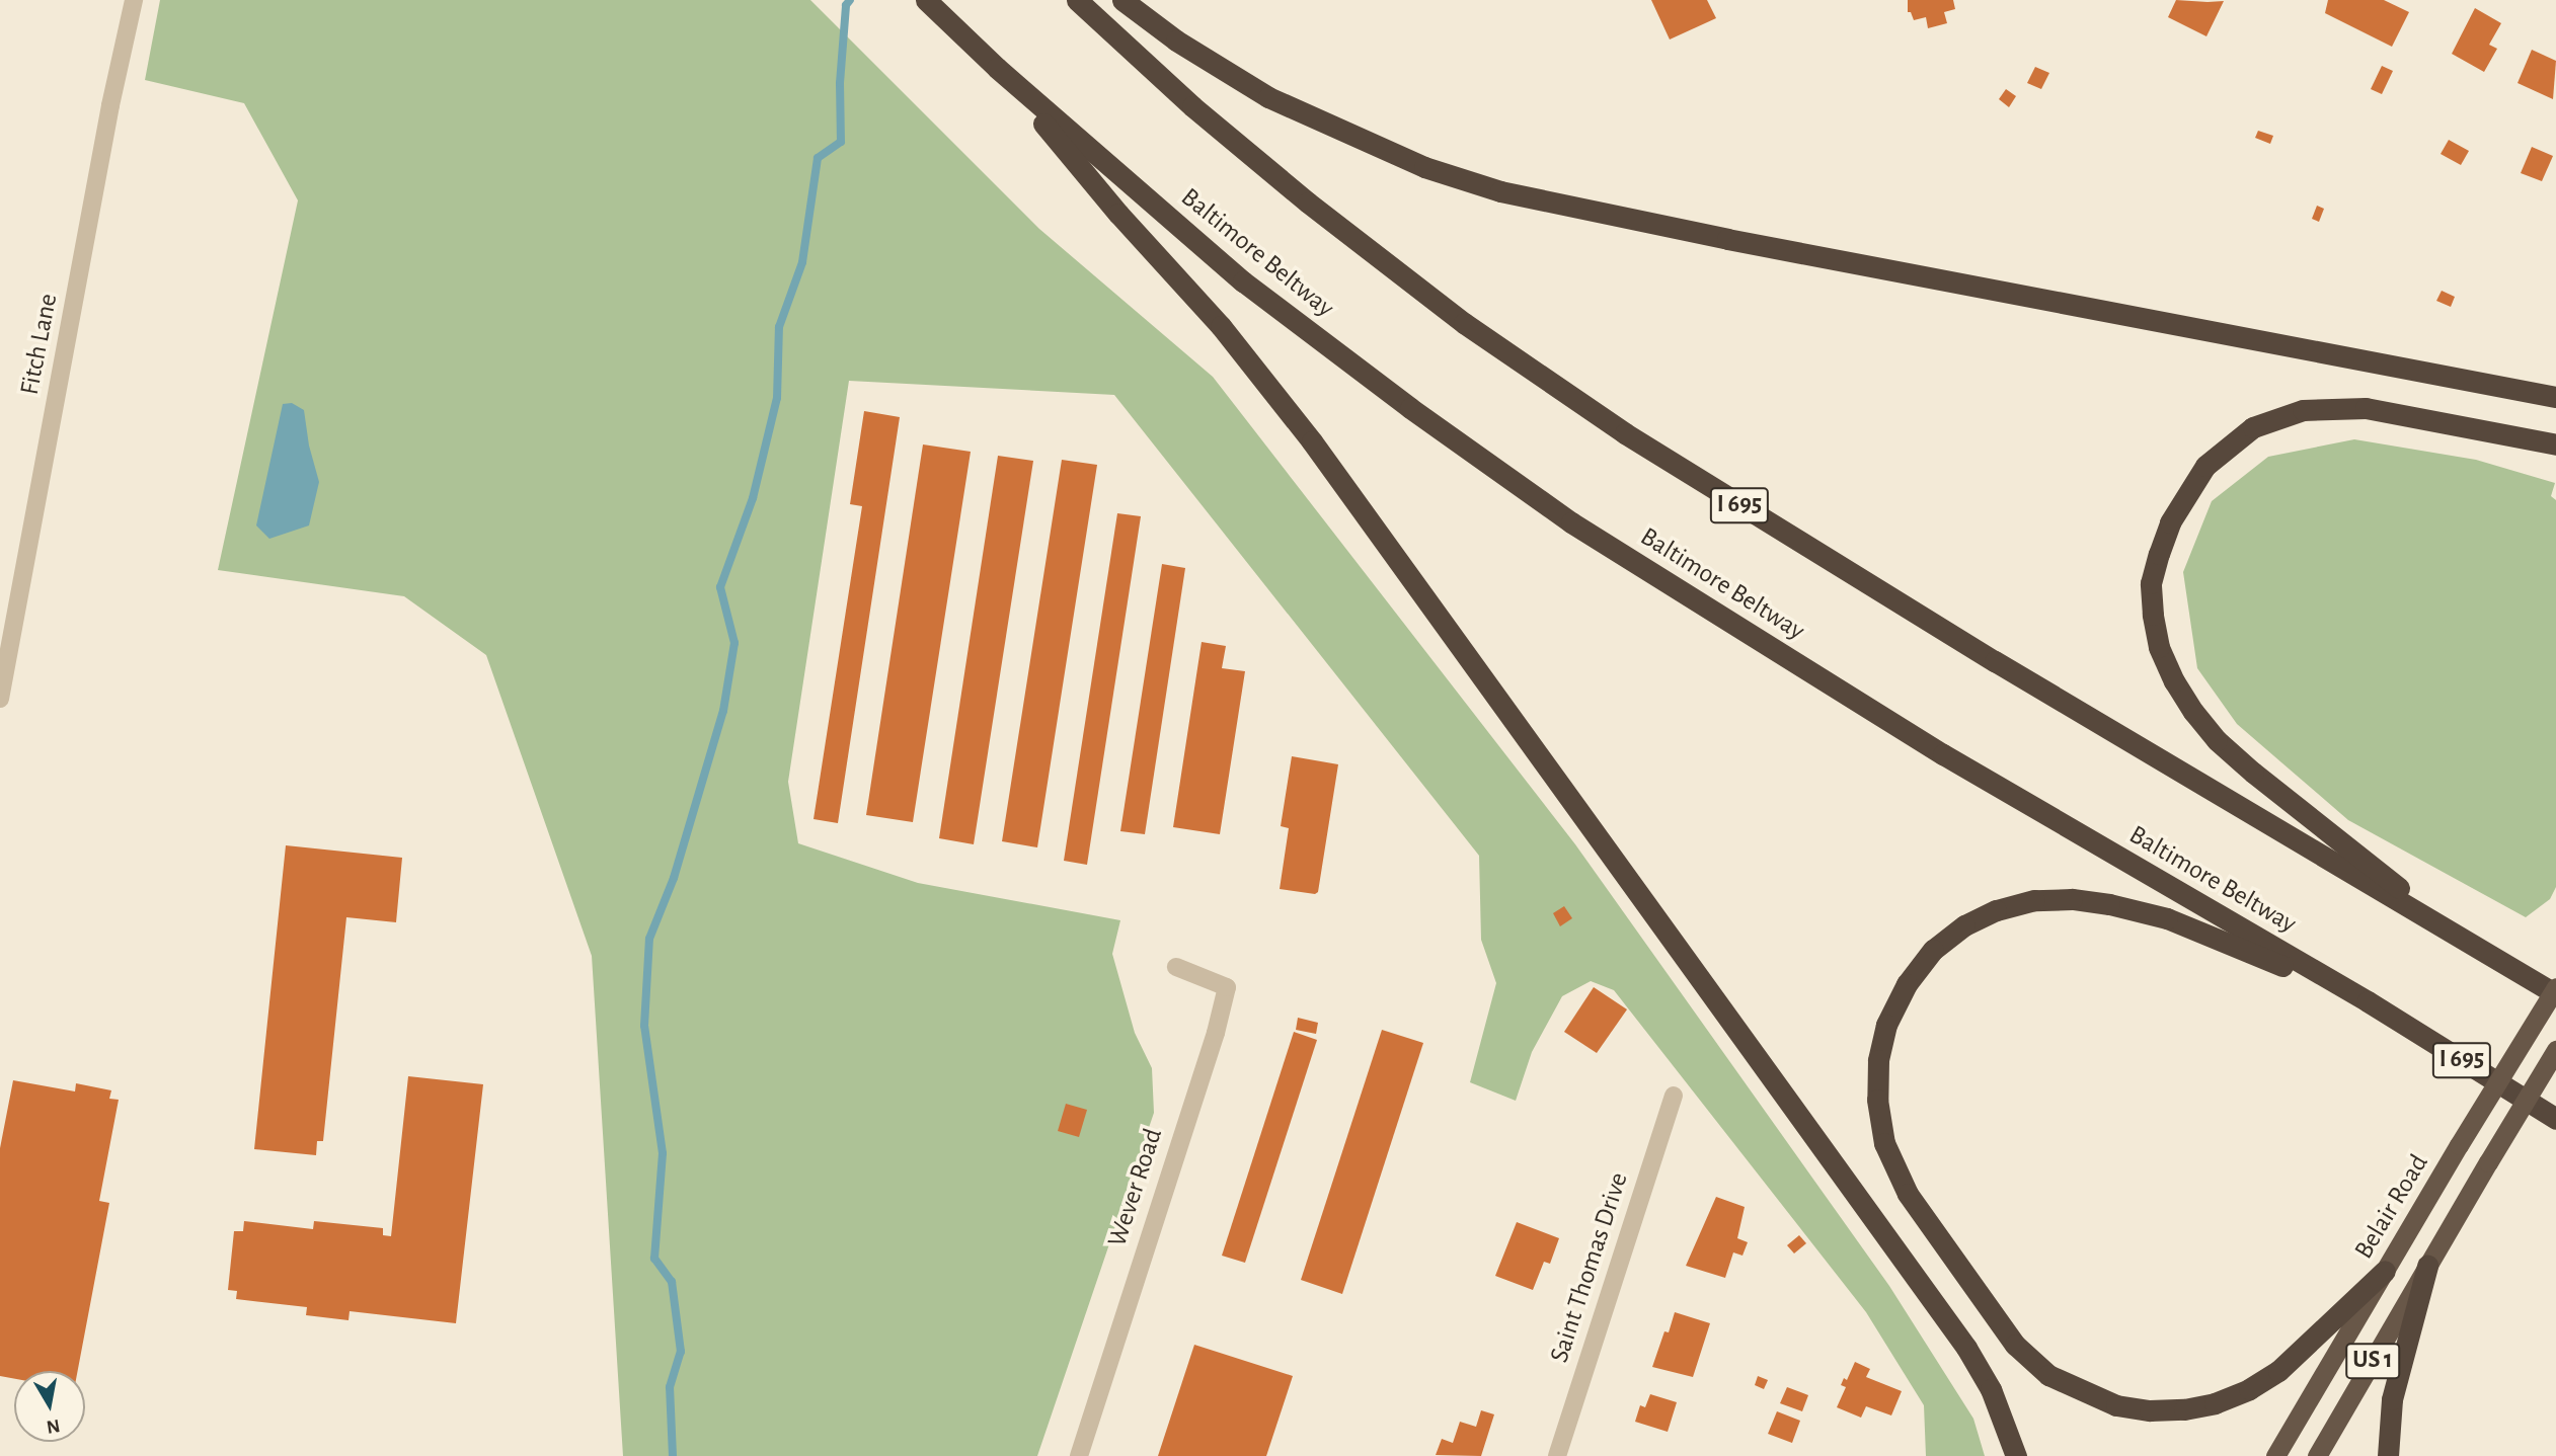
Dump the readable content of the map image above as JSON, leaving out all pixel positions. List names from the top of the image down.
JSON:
{
  "streets": {
    "highway": [
      "Baltimore Beltway",
      "I 695",
      "Belair Road",
      "US 1"
    ],
    "street": ["Fitch Lane", "Wever Road", "Saint Thomas Drive"]
  },
  "north": "bottom"
}
